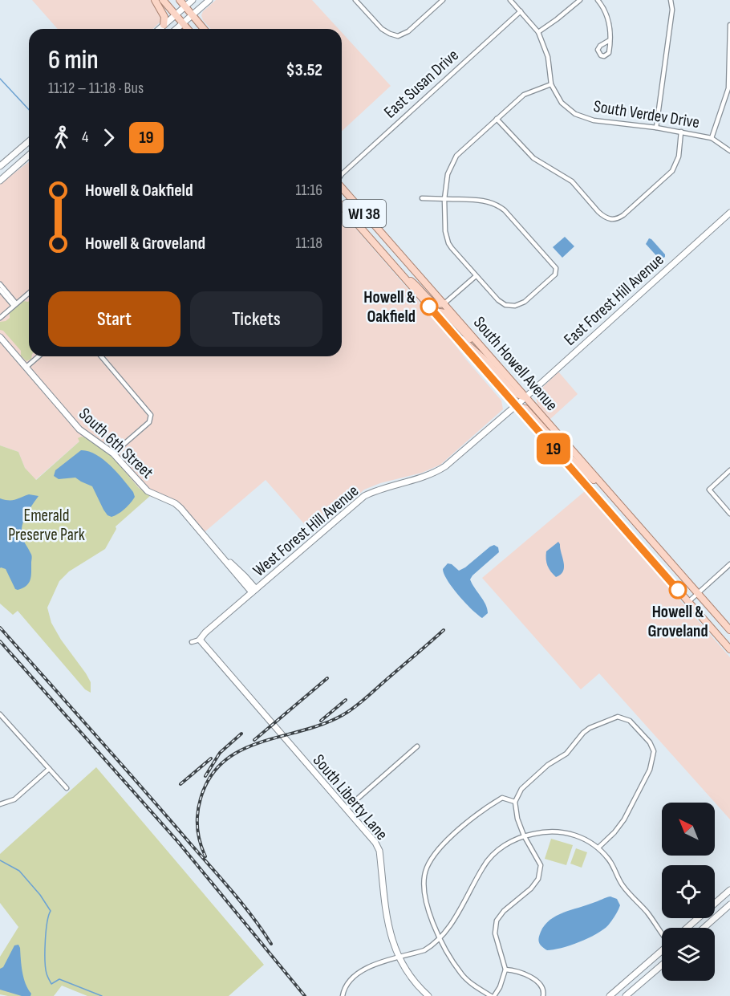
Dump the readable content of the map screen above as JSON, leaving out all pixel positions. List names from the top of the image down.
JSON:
{
  "streets": {
    "main road": ["WI 38", "South Howell Avenue"],
    "street": [
      "East Susan Drive",
      "South Verdev Drive",
      "East Forest Hill Avenue",
      "South 6th Street",
      "West Forest Hill Avenue",
      "South Liberty Lane"
    ]
  },
  "crossings": [
    ["East Susan Drive", "South Verdev Drive"],
    ["East Forest Hill Avenue", "South Howell Avenue"],
    ["East Forest Hill Avenue", "West Forest Hill Avenue"],
    ["South Howell Avenue", "West Forest Hill Avenue"],
    ["South 6th Street", "West Forest Hill Avenue"],
    ["West Forest Hill Avenue", "South Liberty Lane"]
  ],
  "parks": ["Emerald Preserve Park"],
  "places": ["Howell & Oakfield", "Howell & Groveland"],
  "lines": ["bus line 19"],
  "north": "top left",
  "page": {
    "on_map": "19",
    "heading": ["6 min", "11:12 – 11:18 · Bus", "$3.52"],
    "legs": ["4", "19"],
    "list": [
      {
        "name": "Howell & Oakfield",
        "value": "11:16"
      },
      {
        "name": "Howell & Groveland",
        "value": "11:18"
      }
    ],
    "buttons": ["Start", "Tickets"]
  }
}
